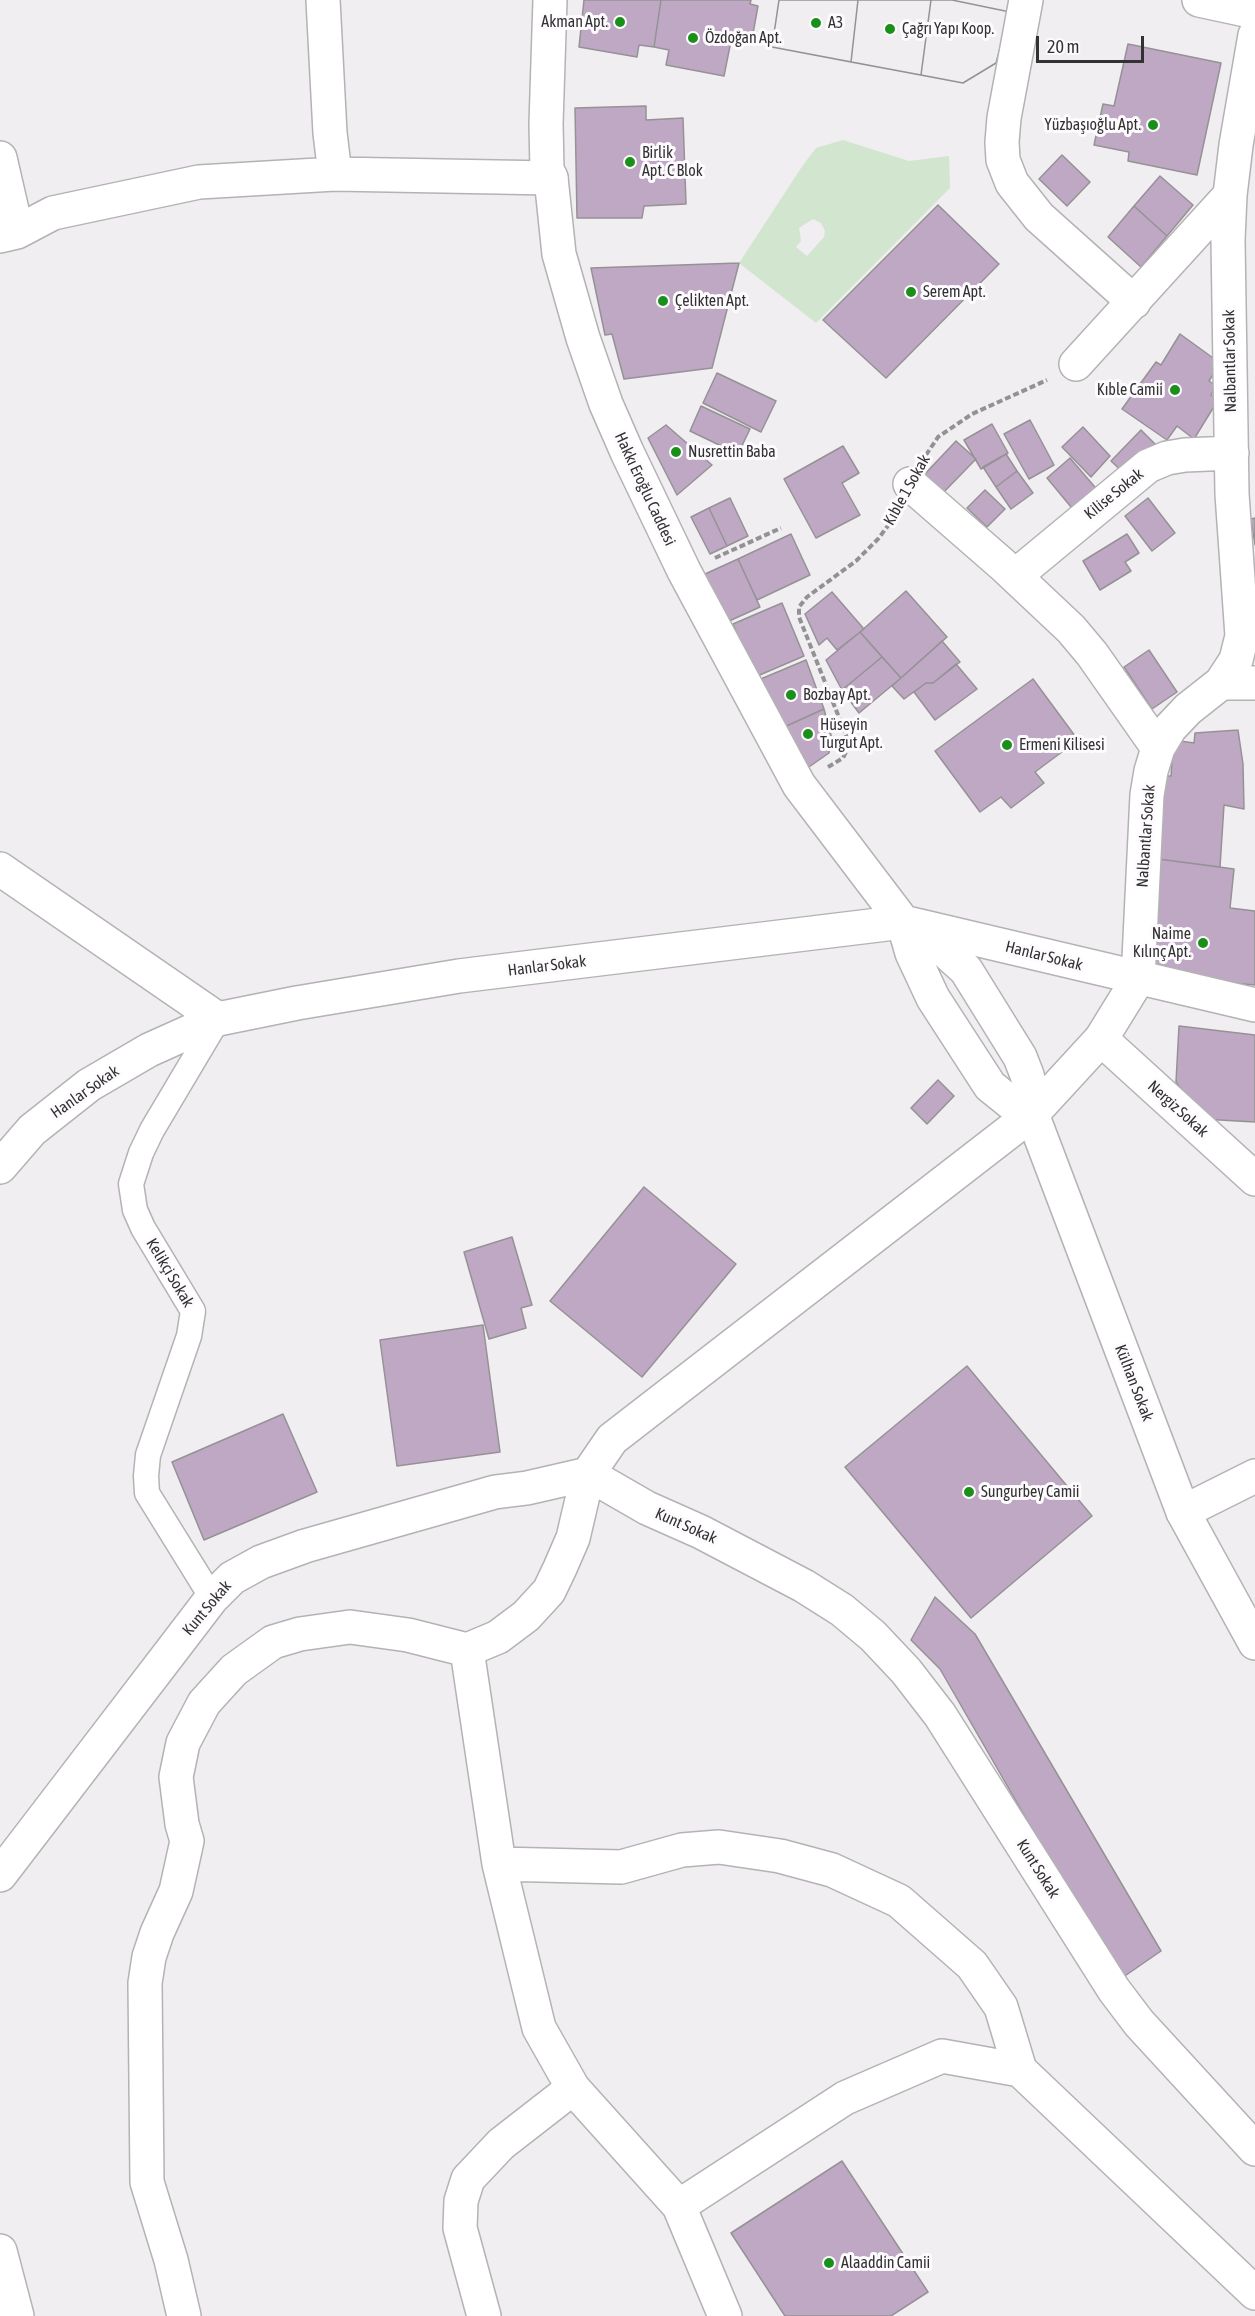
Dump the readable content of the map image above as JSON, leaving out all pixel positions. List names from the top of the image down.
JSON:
{
  "streets": {
    "street": [
      "Nalbantlar Sokak",
      "Hakkı Eroğlu Caddesi",
      "Kilise Sokak",
      "Hanlar Sokak",
      "Nergiz Sokak",
      "Kelikçi Sokak",
      "Külhan Sokak",
      "Kunt Sokak"
    ],
    "path": ["Kıble 1 Sokak"]
  },
  "crossings": [
    ["Nalbantlar Sokak", "Kilise Sokak"],
    ["Nalbantlar Sokak", "Hanlar Sokak"],
    ["Hakkı Eroğlu Caddesi", "Kıble 1 Sokak"],
    ["Hakkı Eroğlu Caddesi", "Hanlar Sokak"],
    ["Hakkı Eroğlu Caddesi", "Külhan Sokak"],
    ["Hanlar Sokak", "Kelikçi Sokak"],
    ["Hanlar Sokak", "Külhan Sokak"],
    ["Kelikçi Sokak", "Kunt Sokak"]
  ],
  "places": [
    "Akman Apt.",
    "A3",
    "Çağrı Yapı Koop.",
    "Özdoğan Apt.",
    "Yüzbaşıoğlu Apt.",
    "Birlik Apt. C Blok",
    "Serem Apt.",
    "Çelikten Apt.",
    "Kıble Camii",
    "Nusrettin Baba",
    "Bozbay Apt.",
    "Hüseyin Turgut Apt.",
    "Ermeni Kilisesi",
    "Naime Kılınç Apt.",
    "Sungurbey Camii",
    "Alaaddin Camii"
  ],
  "scale_bar": "20 m"
}
